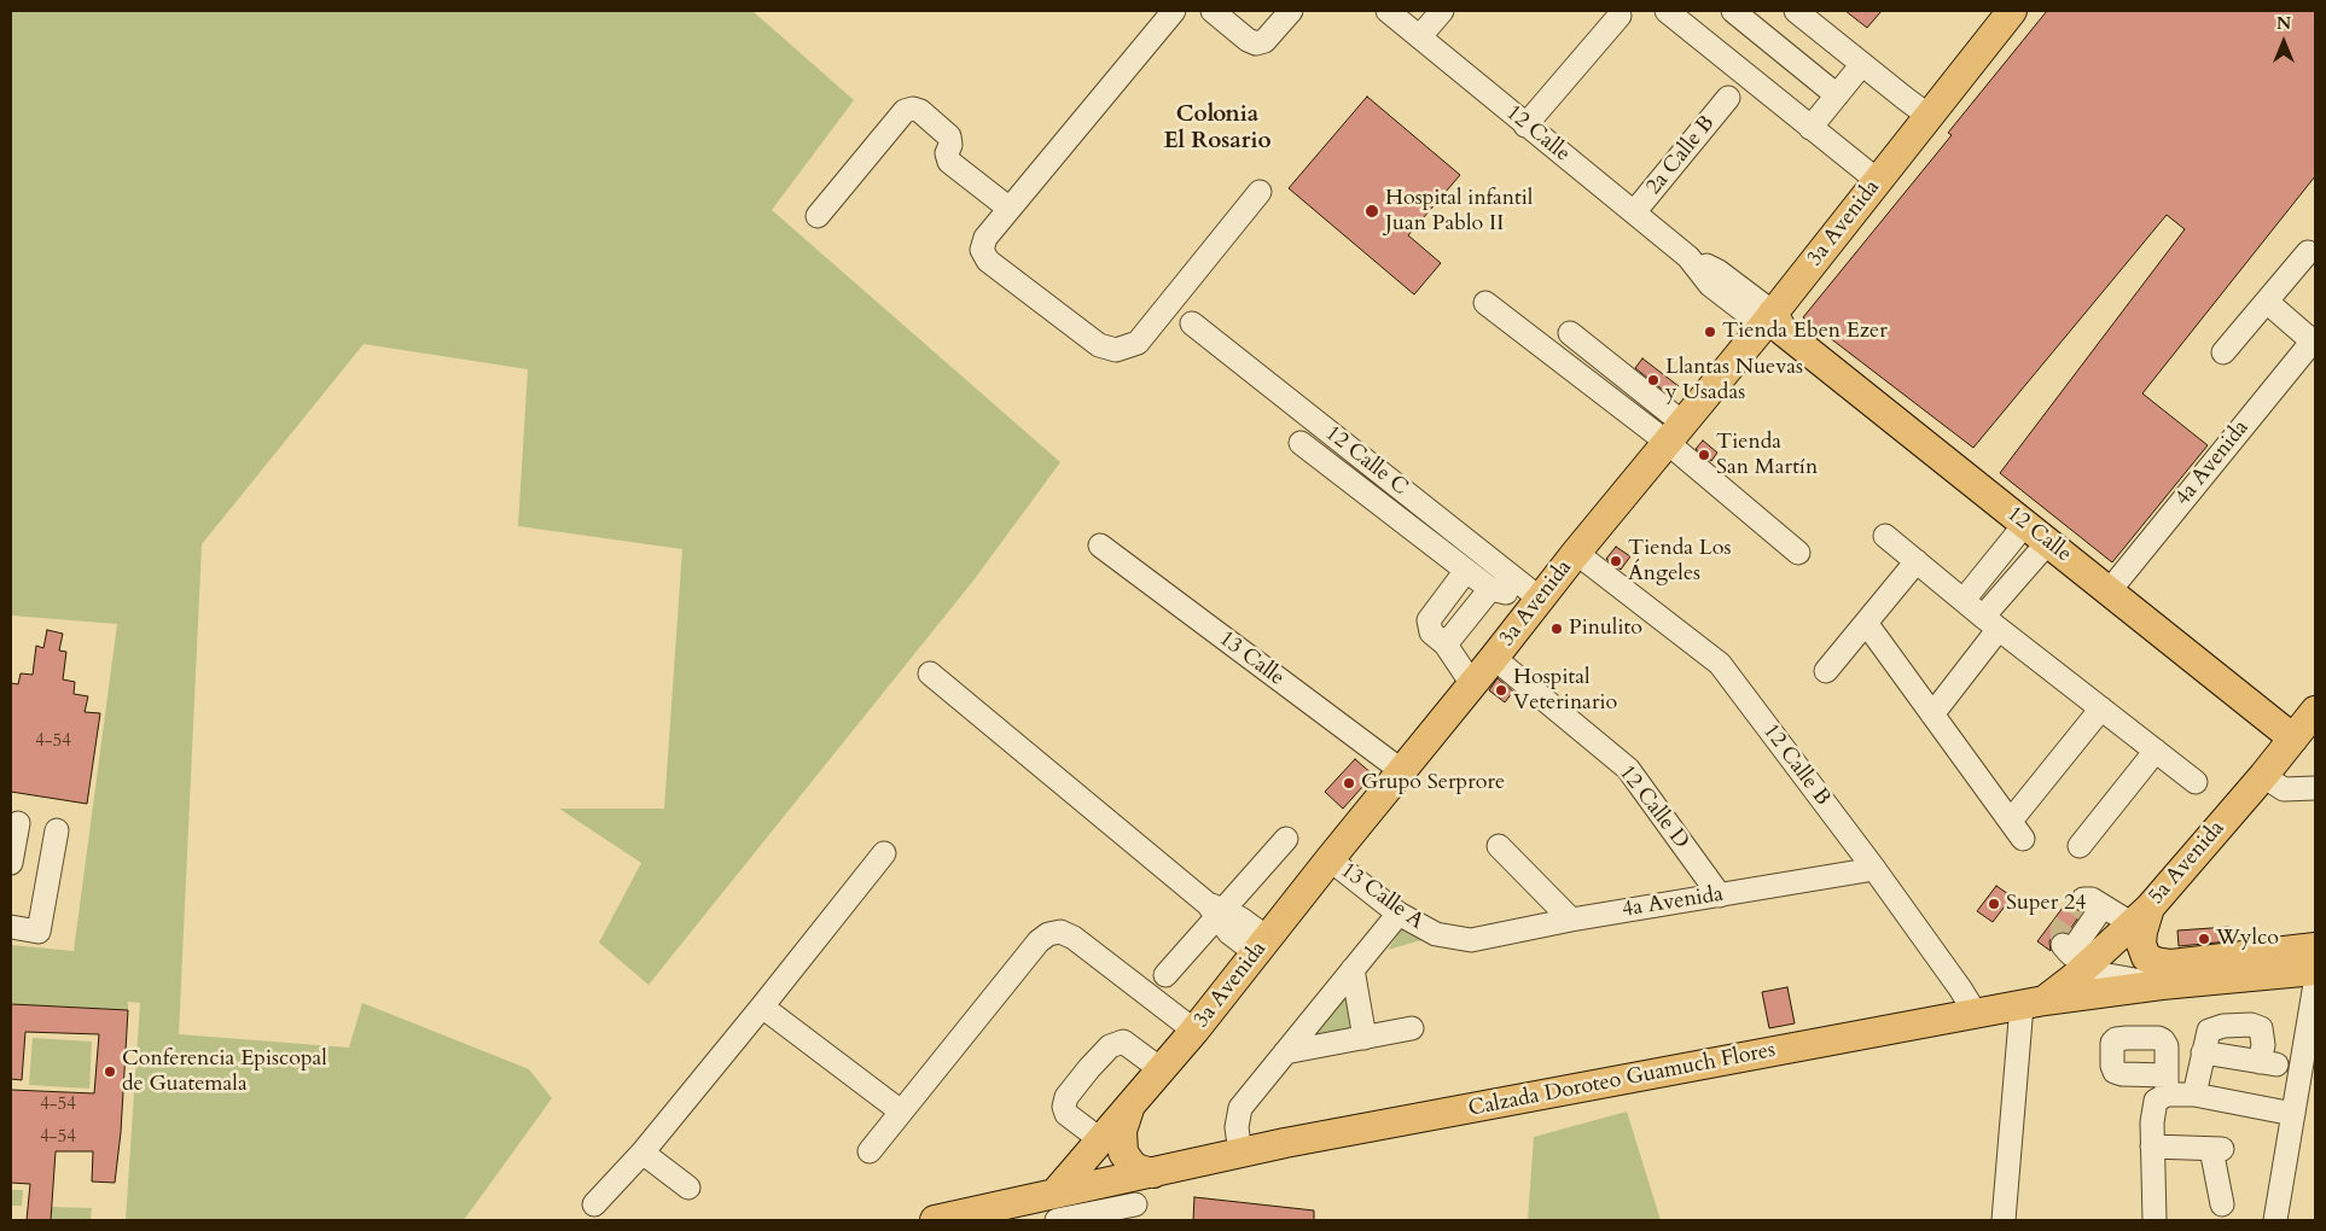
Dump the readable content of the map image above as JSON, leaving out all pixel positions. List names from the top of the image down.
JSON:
{
  "streets": {
    "main road": [
      "12 Calle",
      "3a Avenida",
      "5a Avenida",
      "Calzada Doroteo Guamuch Flores"
    ],
    "street": [
      "2a Calle B",
      "12 Calle C",
      "4a Avenida",
      "13 Calle",
      "12 Calle B",
      "12 Calle D",
      "13 Calle A"
    ]
  },
  "crossings": [
    ["12 Calle", "2a Calle B"],
    ["12 Calle", "3a Avenida"],
    ["12 Calle", "4a Avenida"],
    ["12 Calle", "5a Avenida"],
    ["3a Avenida", "12 Calle C"],
    ["3a Avenida", "13 Calle"],
    ["3a Avenida", "12 Calle B"],
    ["3a Avenida", "12 Calle D"],
    ["3a Avenida", "13 Calle A"],
    ["3a Avenida", "Calzada Doroteo Guamuch Flores"],
    ["4a Avenida", "12 Calle B"],
    ["4a Avenida", "12 Calle D"],
    ["4a Avenida", "13 Calle A"],
    ["12 Calle B", "Calzada Doroteo Guamuch Flores"],
    ["5a Avenida", "Calzada Doroteo Guamuch Flores"]
  ],
  "districts": ["Colonia El Rosario"],
  "places": [
    "Hospital infantil Juan Pablo II",
    "Tienda Eben Ezer",
    "Llantas Nuevas y Usadas",
    "Tienda San Martín",
    "Tienda Los Ángeles",
    "Pinulito",
    "Hospital Veterinario",
    "Grupo Serprore",
    "Super 24",
    "Wylco",
    "Conferencia Episcopal de Guatemala"
  ],
  "house_numbers": ["4-54", "4-54", "4-54"],
  "north": "top"
}
